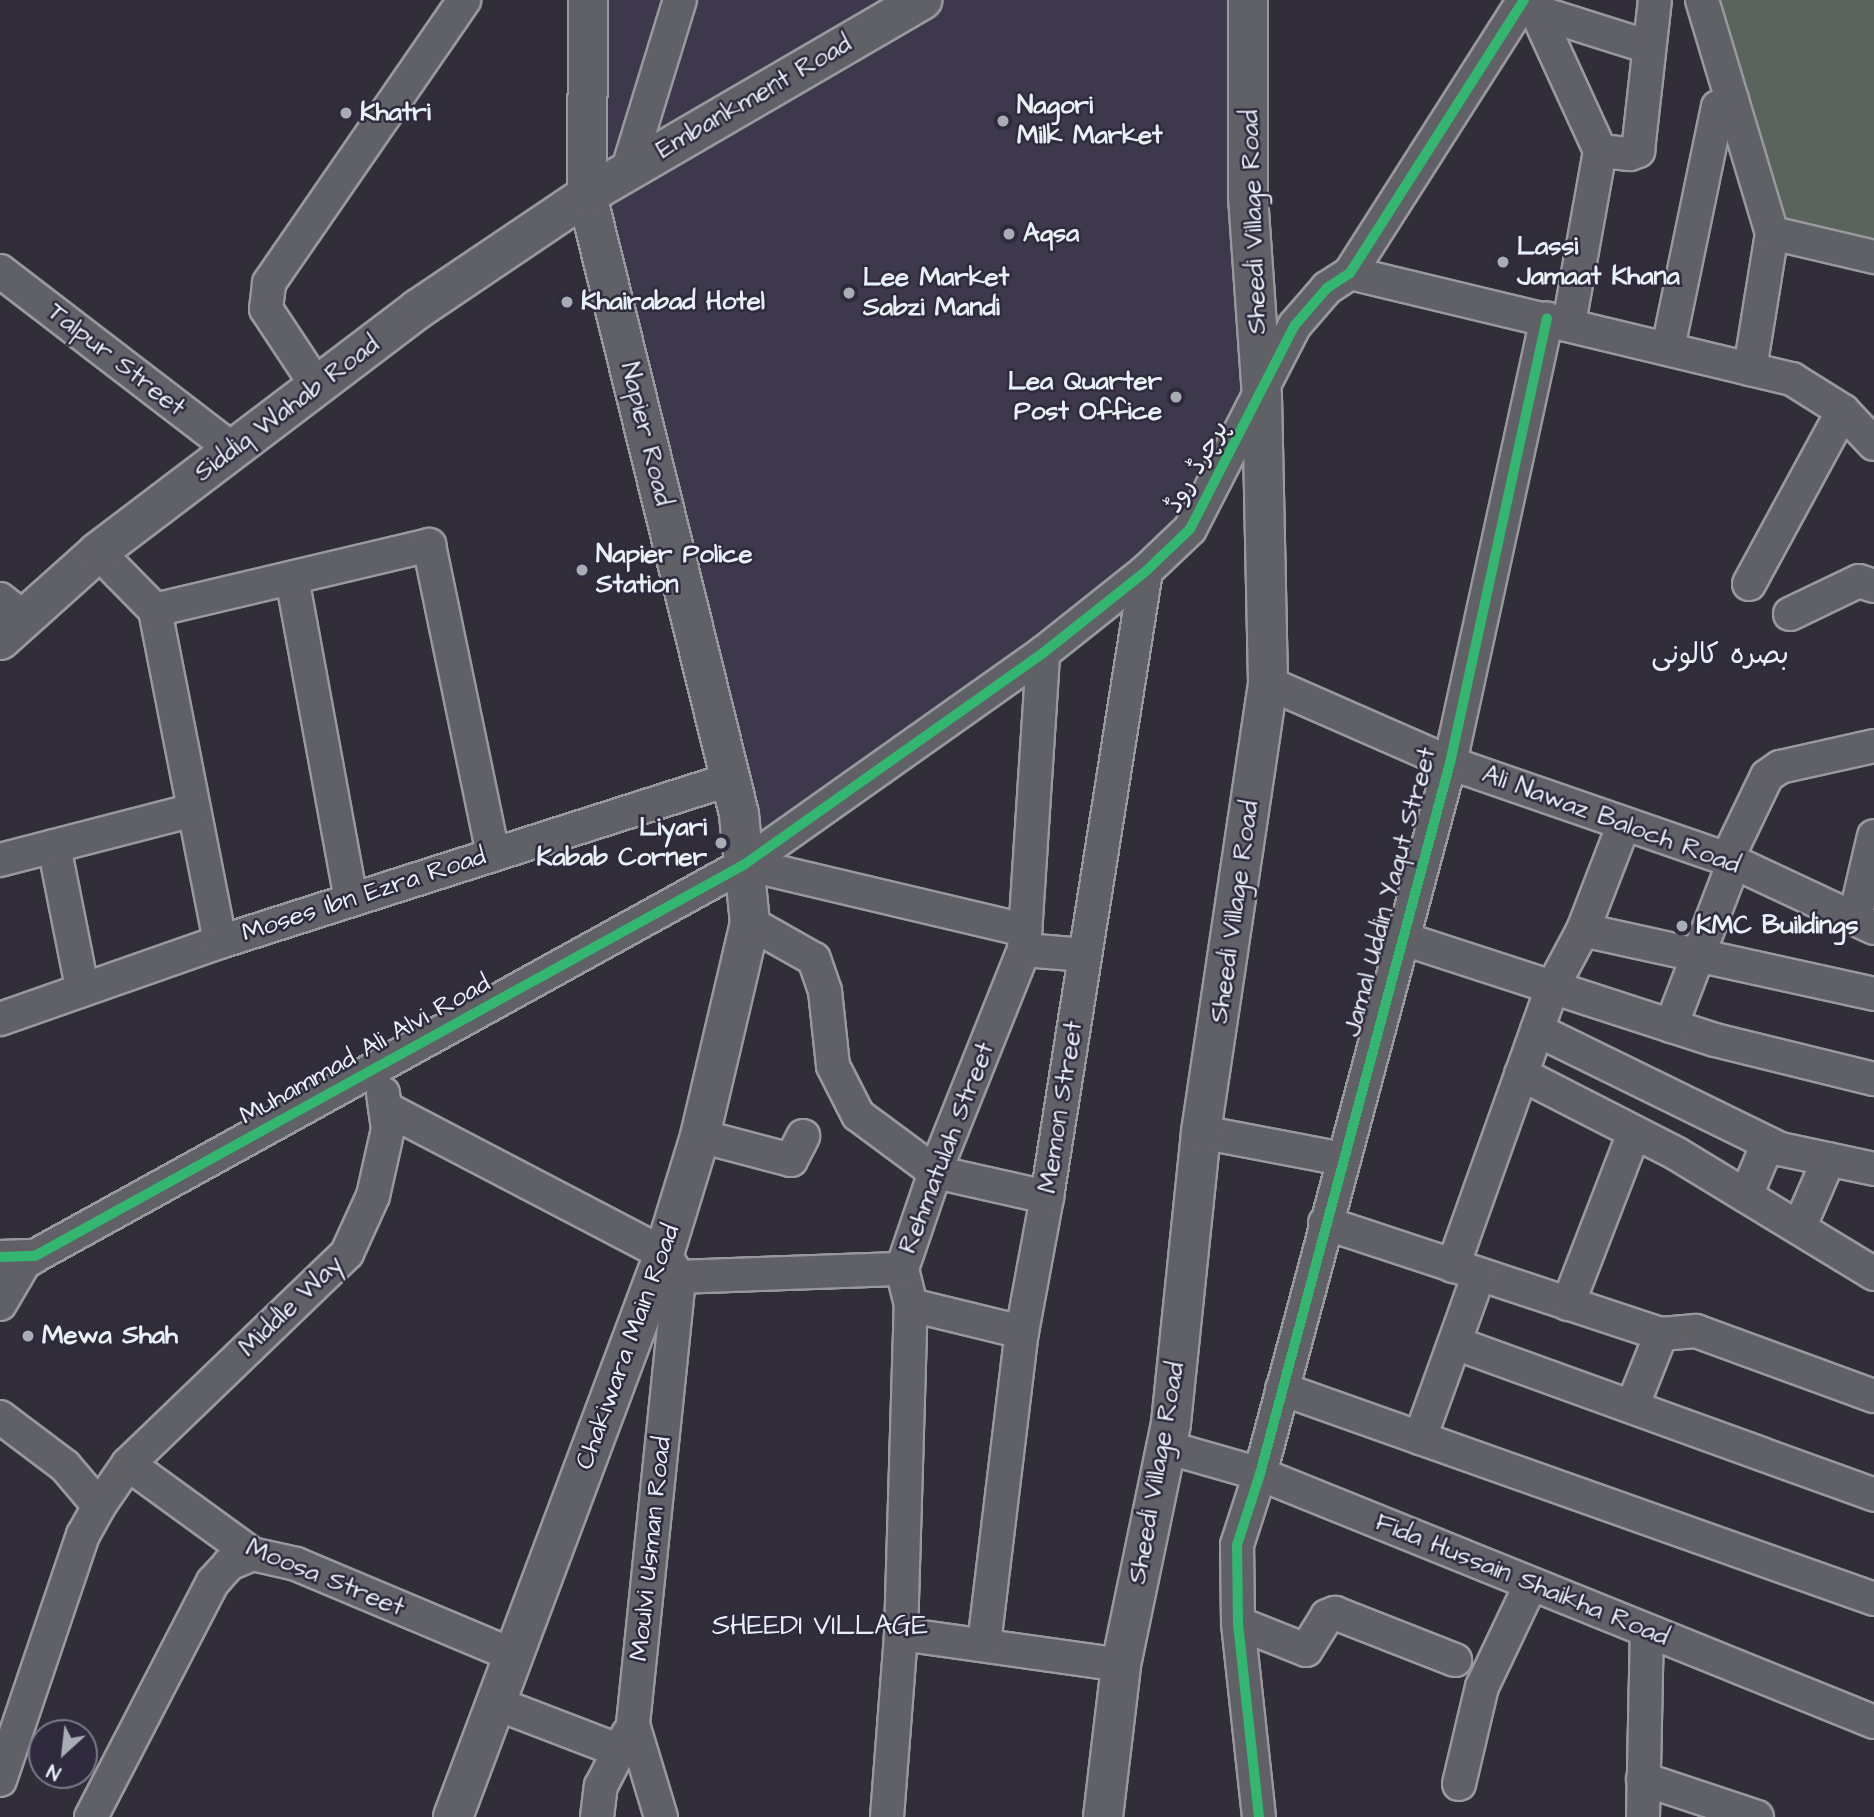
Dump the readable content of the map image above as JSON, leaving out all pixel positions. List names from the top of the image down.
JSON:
{
  "streets": {
    "main road": [
      "Embankment Road",
      "Sheedi Village Road",
      "Siddiq Wahab Road",
      "Napier Road",
      "Chakiwara Main Road"
    ],
    "street": [
      "Talpur Street",
      "پرچرڈ روڈ",
      "Ali Nawaz Baloch Road",
      "Jamal Uddin Yaqut Street",
      "Moses Ibn Ezra Road",
      "Muhammad Ali Alvi Road",
      "Memon Street",
      "Rehmatulah Street",
      "Middle Way",
      "Moulvi Usman Road",
      "Moosa Street",
      "Fida Hussain Shaikha Road"
    ]
  },
  "crossings": [
    ["Embankment Road", "Siddiq Wahab Road"],
    ["Embankment Road", "Napier Road"],
    ["Sheedi Village Road", "پرچرڈ روڈ"],
    ["Sheedi Village Road", "Ali Nawaz Baloch Road"],
    ["Sheedi Village Road", "Fida Hussain Shaikha Road"],
    ["Talpur Street", "Siddiq Wahab Road"],
    ["Siddiq Wahab Road", "Napier Road"],
    ["Napier Road", "پرچرڈ روڈ"],
    ["Napier Road", "Moses Ibn Ezra Road"],
    ["Napier Road", "Muhammad Ali Alvi Road"],
    ["Napier Road", "Chakiwara Main Road"],
    ["پرچرڈ روڈ", "Muhammad Ali Alvi Road"],
    ["پرچرڈ روڈ", "Memon Street"],
    ["پرچرڈ روڈ", "Rehmatulah Street"],
    ["پرچرڈ روڈ", "Chakiwara Main Road"],
    ["Ali Nawaz Baloch Road", "Jamal Uddin Yaqut Street"],
    ["Jamal Uddin Yaqut Street", "Fida Hussain Shaikha Road"],
    ["Muhammad Ali Alvi Road", "Middle Way"],
    ["Muhammad Ali Alvi Road", "Chakiwara Main Road"],
    ["Middle Way", "Moosa Street"],
    ["Chakiwara Main Road", "Moulvi Usman Road"],
    ["Chakiwara Main Road", "Moosa Street"]
  ],
  "districts": ["بصرہ کالونی", "SHEEDI VILLAGE"],
  "places": [
    "Khatri",
    "Nagori Milk Market",
    "Aqsa",
    "Lassi Jamaat Khana",
    "Lee Market Sabzi Mandi",
    "Khairabad Hotel",
    "Lea Quarter Post Office",
    "Napier Police Station",
    "Liyari Kabab Corner",
    "KMC Buildings",
    "Mewa Shah"
  ],
  "north": "bottom left"
}
